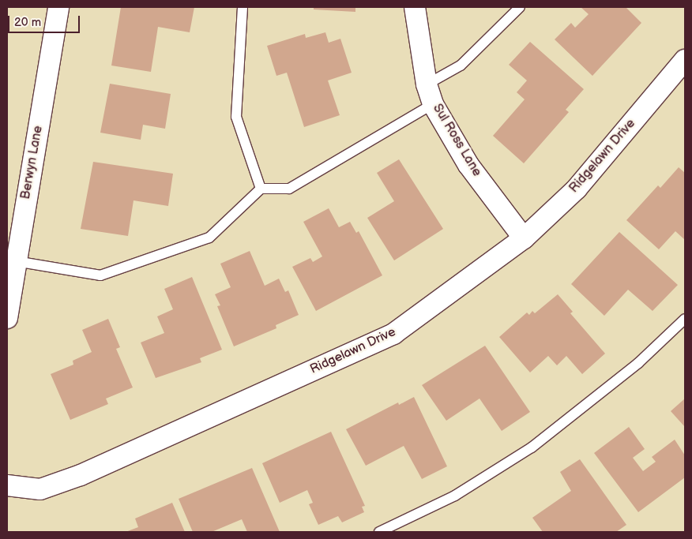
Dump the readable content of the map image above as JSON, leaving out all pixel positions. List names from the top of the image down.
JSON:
{
  "streets": {
    "street": ["Sul Ross Lane", "Ridgelawn Drive", "Berwyn Lane"]
  },
  "crossings": [
    ["Sul Ross Lane", "Ridgelawn Drive"]
  ],
  "scale_bar": "20 m"
}
